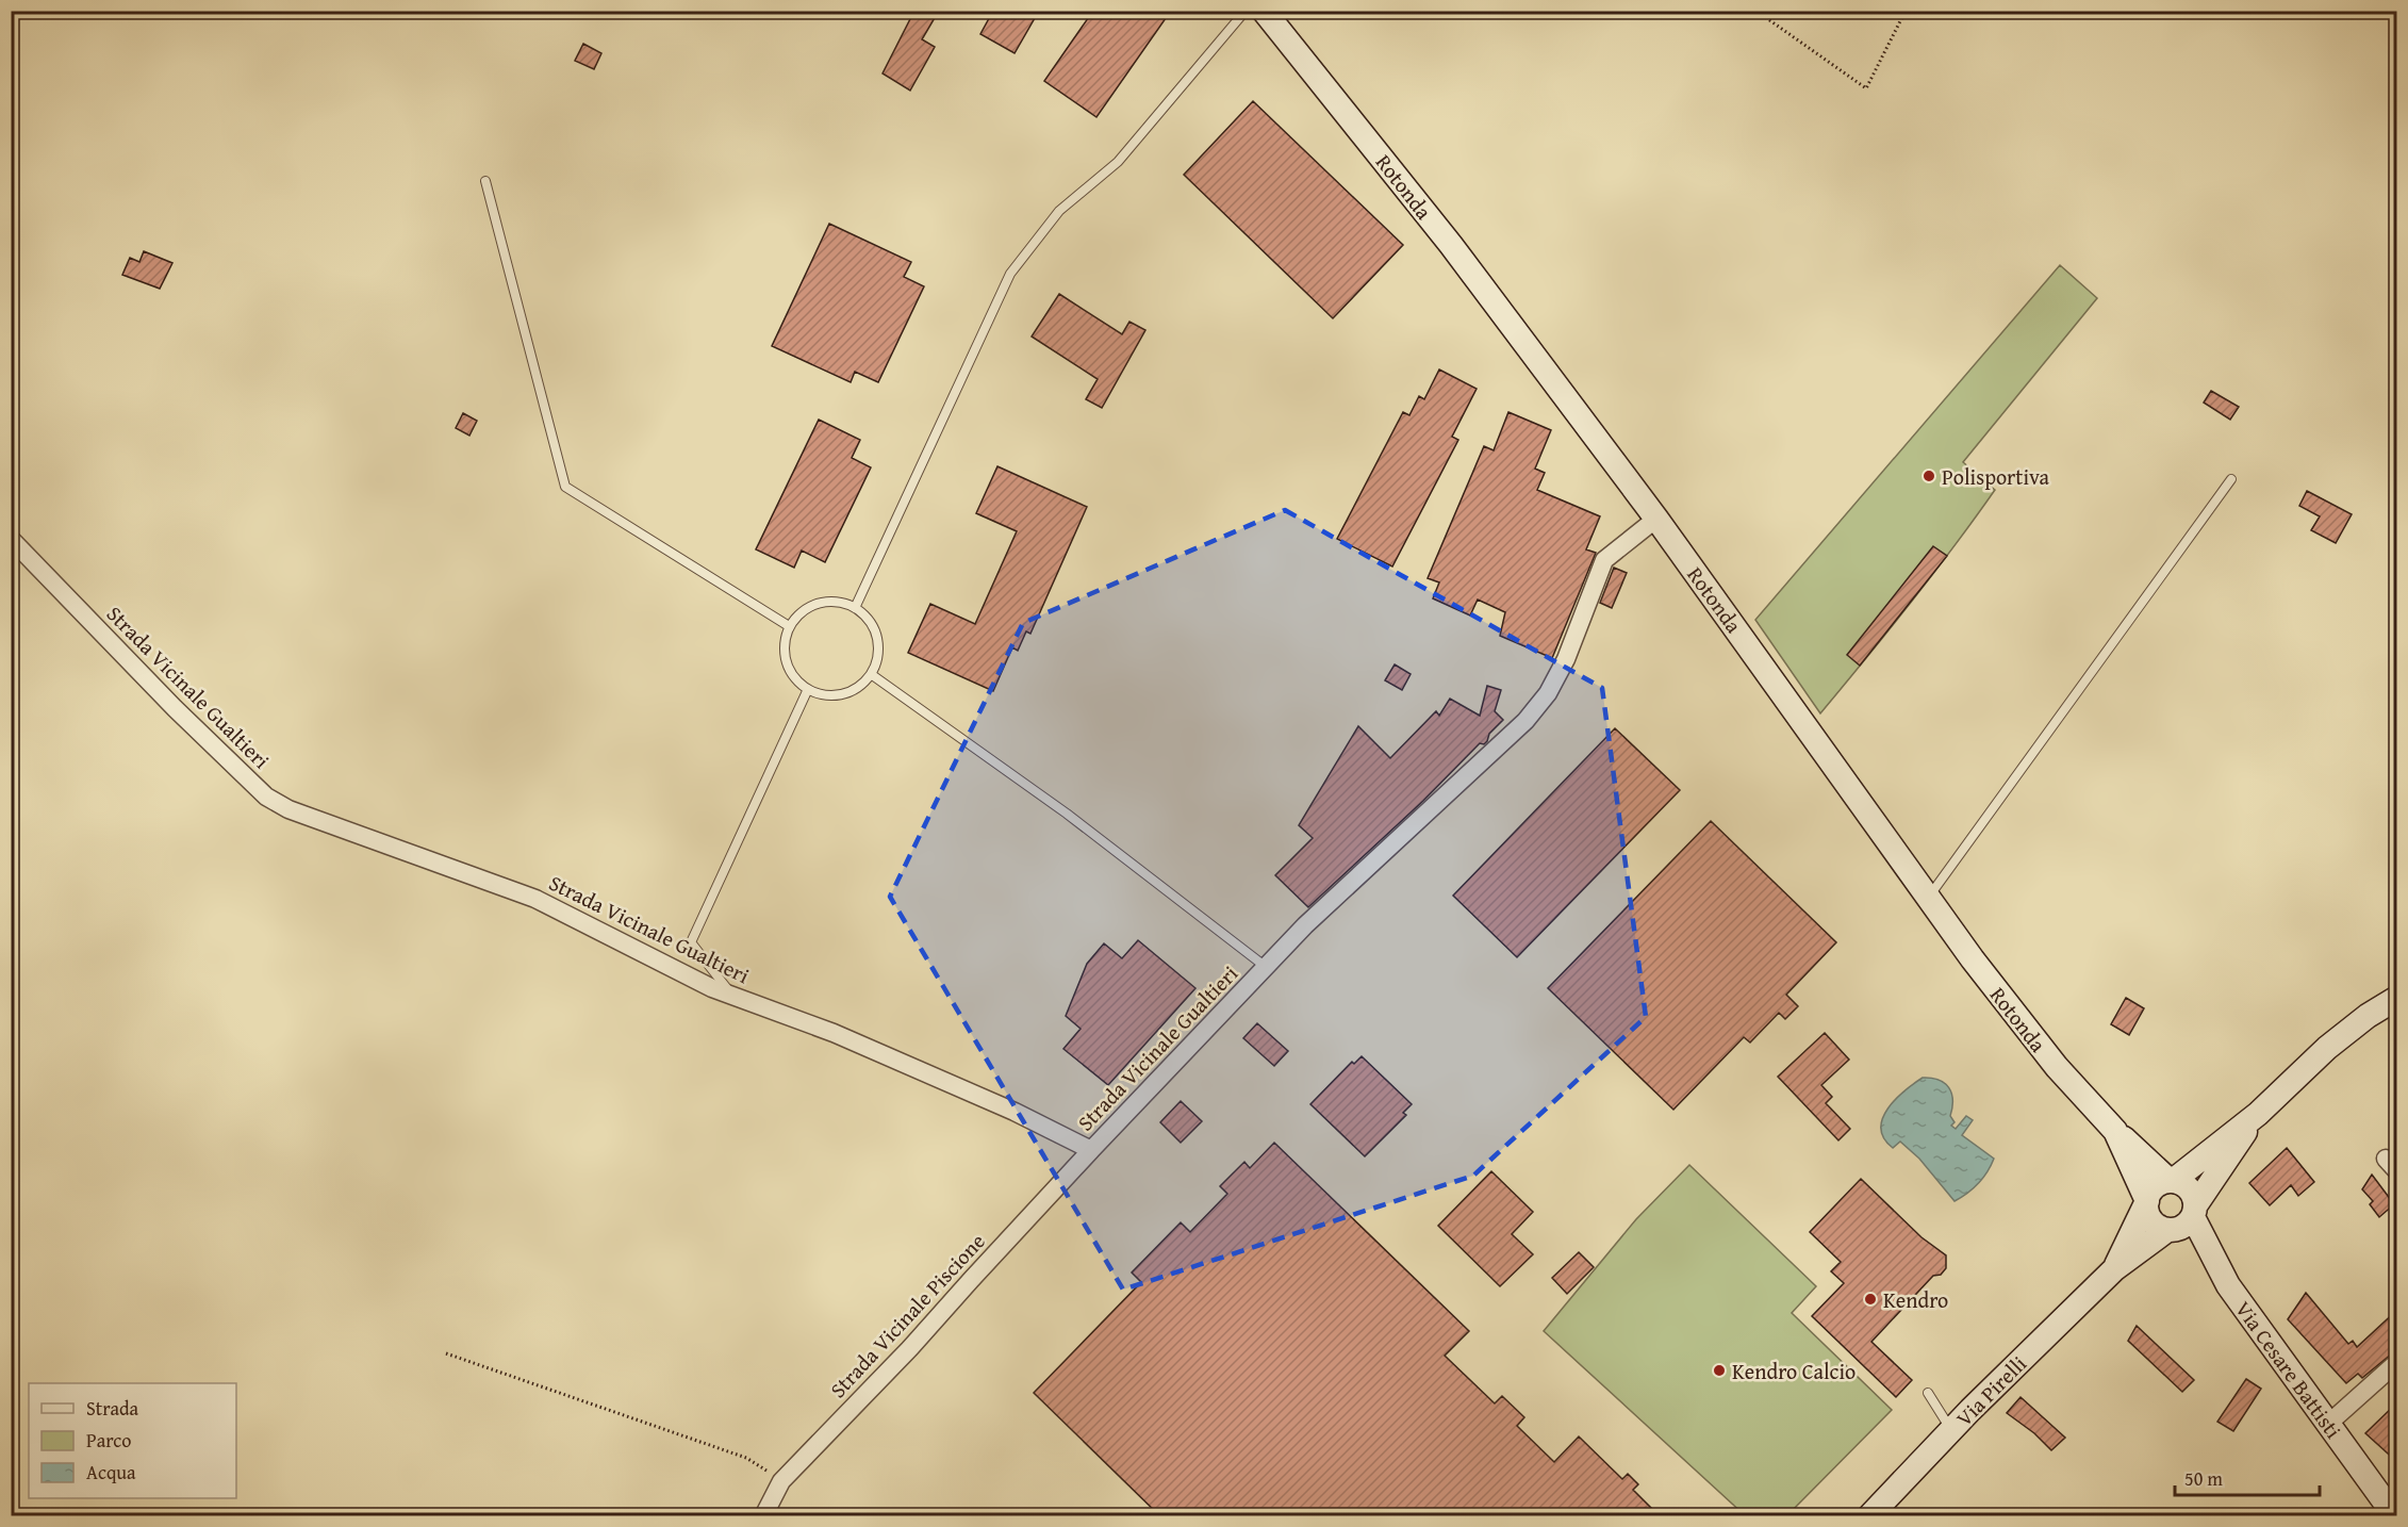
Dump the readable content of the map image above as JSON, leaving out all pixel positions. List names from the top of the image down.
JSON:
{
  "streets": {
    "main road": ["Rotonda", "Via Cesare Battisti", "Via Pirelli"],
    "street": ["Strada Vicinale Gualtieri", "Strada Vicinale Piscione"]
  },
  "crossings": [
    ["Rotonda", "Strada Vicinale Gualtieri"],
    ["Rotonda", "Via Cesare Battisti"],
    ["Rotonda", "Via Pirelli"],
    ["Strada Vicinale Gualtieri", "Strada Vicinale Piscione"],
    ["Via Cesare Battisti", "Via Pirelli"]
  ],
  "places": ["Polisportiva", "Kendro", "Kendro Calcio"],
  "legend": ["Strada", "Parco", "Acqua"],
  "scale_bar": "50 m"
}
